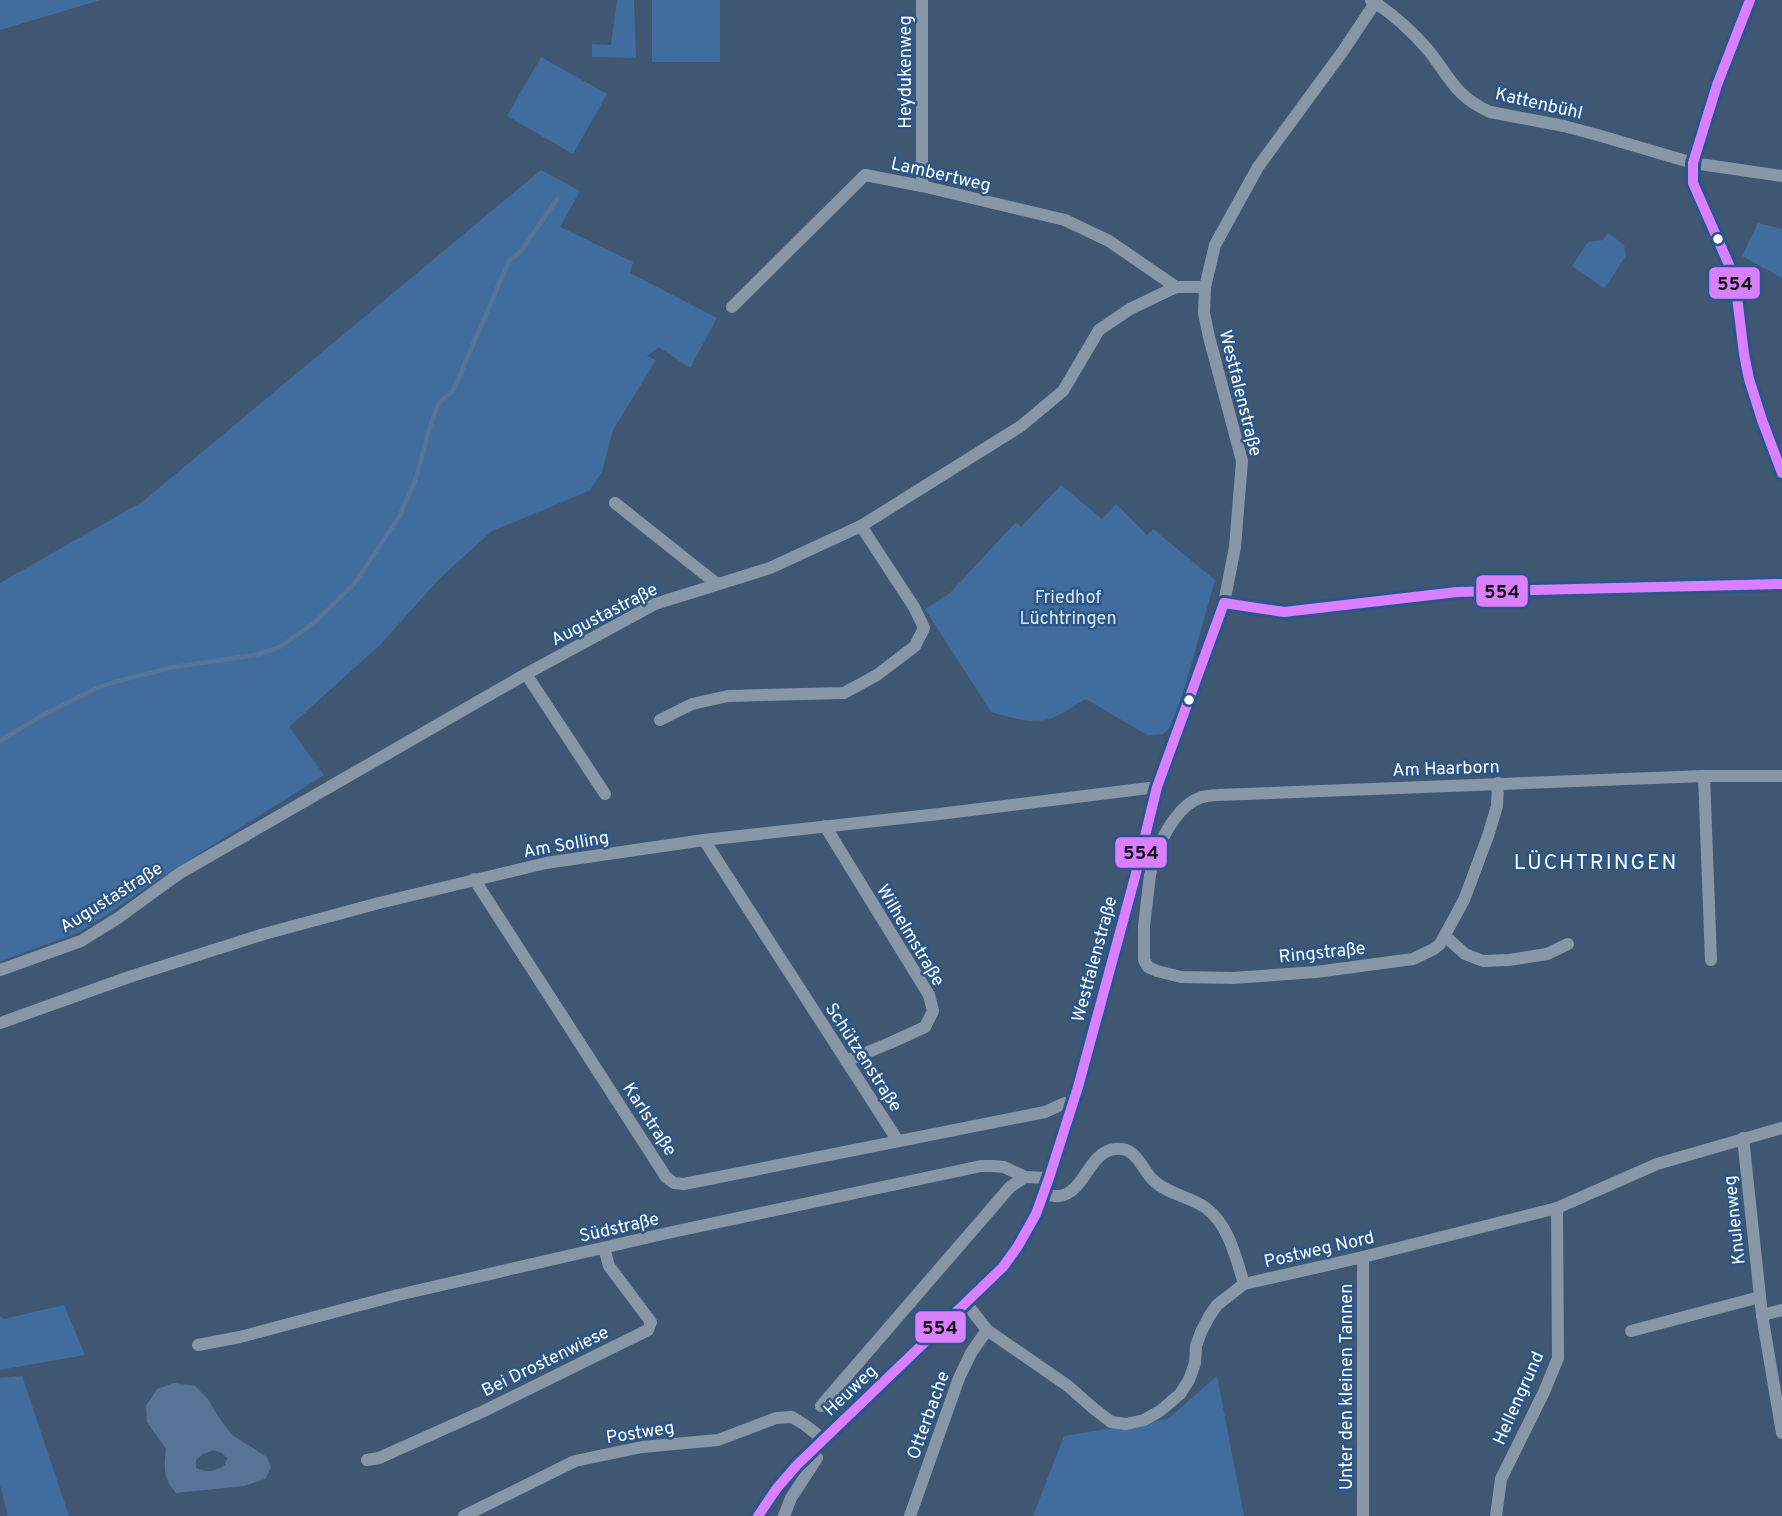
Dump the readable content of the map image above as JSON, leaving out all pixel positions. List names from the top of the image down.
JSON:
{
  "streets": {
    "street": [
      "Heydukenweg",
      "Kattenbühl",
      "Lambertweg",
      "Westfalenstraße",
      "Augustastraße",
      "Am Haarborn",
      "Am Solling",
      "Wilhelmstraße",
      "Ringstraße",
      "Schützenstraße",
      "Karlstraße",
      "Knulenweg",
      "Südstraße",
      "Postweg Nord",
      "Bei Drostenwiese",
      "Unter den kleinen Tannen",
      "Heuweg",
      "Hellengrund",
      "Otterbache",
      "Postweg"
    ]
  },
  "crossings": [
    ["Heydukenweg", "Lambertweg"],
    ["Kattenbühl", "Westfalenstraße"],
    ["Lambertweg", "Augustastraße"],
    ["Westfalenstraße", "Augustastraße"],
    ["Westfalenstraße", "Am Solling"],
    ["Westfalenstraße", "Schützenstraße"],
    ["Westfalenstraße", "Karlstraße"],
    ["Am Haarborn", "Ringstraße"],
    ["Am Solling", "Wilhelmstraße"],
    ["Am Solling", "Schützenstraße"],
    ["Am Solling", "Karlstraße"],
    ["Wilhelmstraße", "Schützenstraße"],
    ["Schützenstraße", "Karlstraße"],
    ["Knulenweg", "Postweg Nord"],
    ["Südstraße", "Bei Drostenwiese"],
    ["Südstraße", "Heuweg"],
    ["Postweg Nord", "Unter den kleinen Tannen"],
    ["Postweg Nord", "Heuweg"],
    ["Postweg Nord", "Hellengrund"],
    ["Postweg Nord", "Otterbache"],
    ["Heuweg", "Postweg"]
  ],
  "districts": ["LÜCHTRINGEN"],
  "parks": ["Friedhof Lüchtringen"],
  "lines": ["transit line 554"]
}
